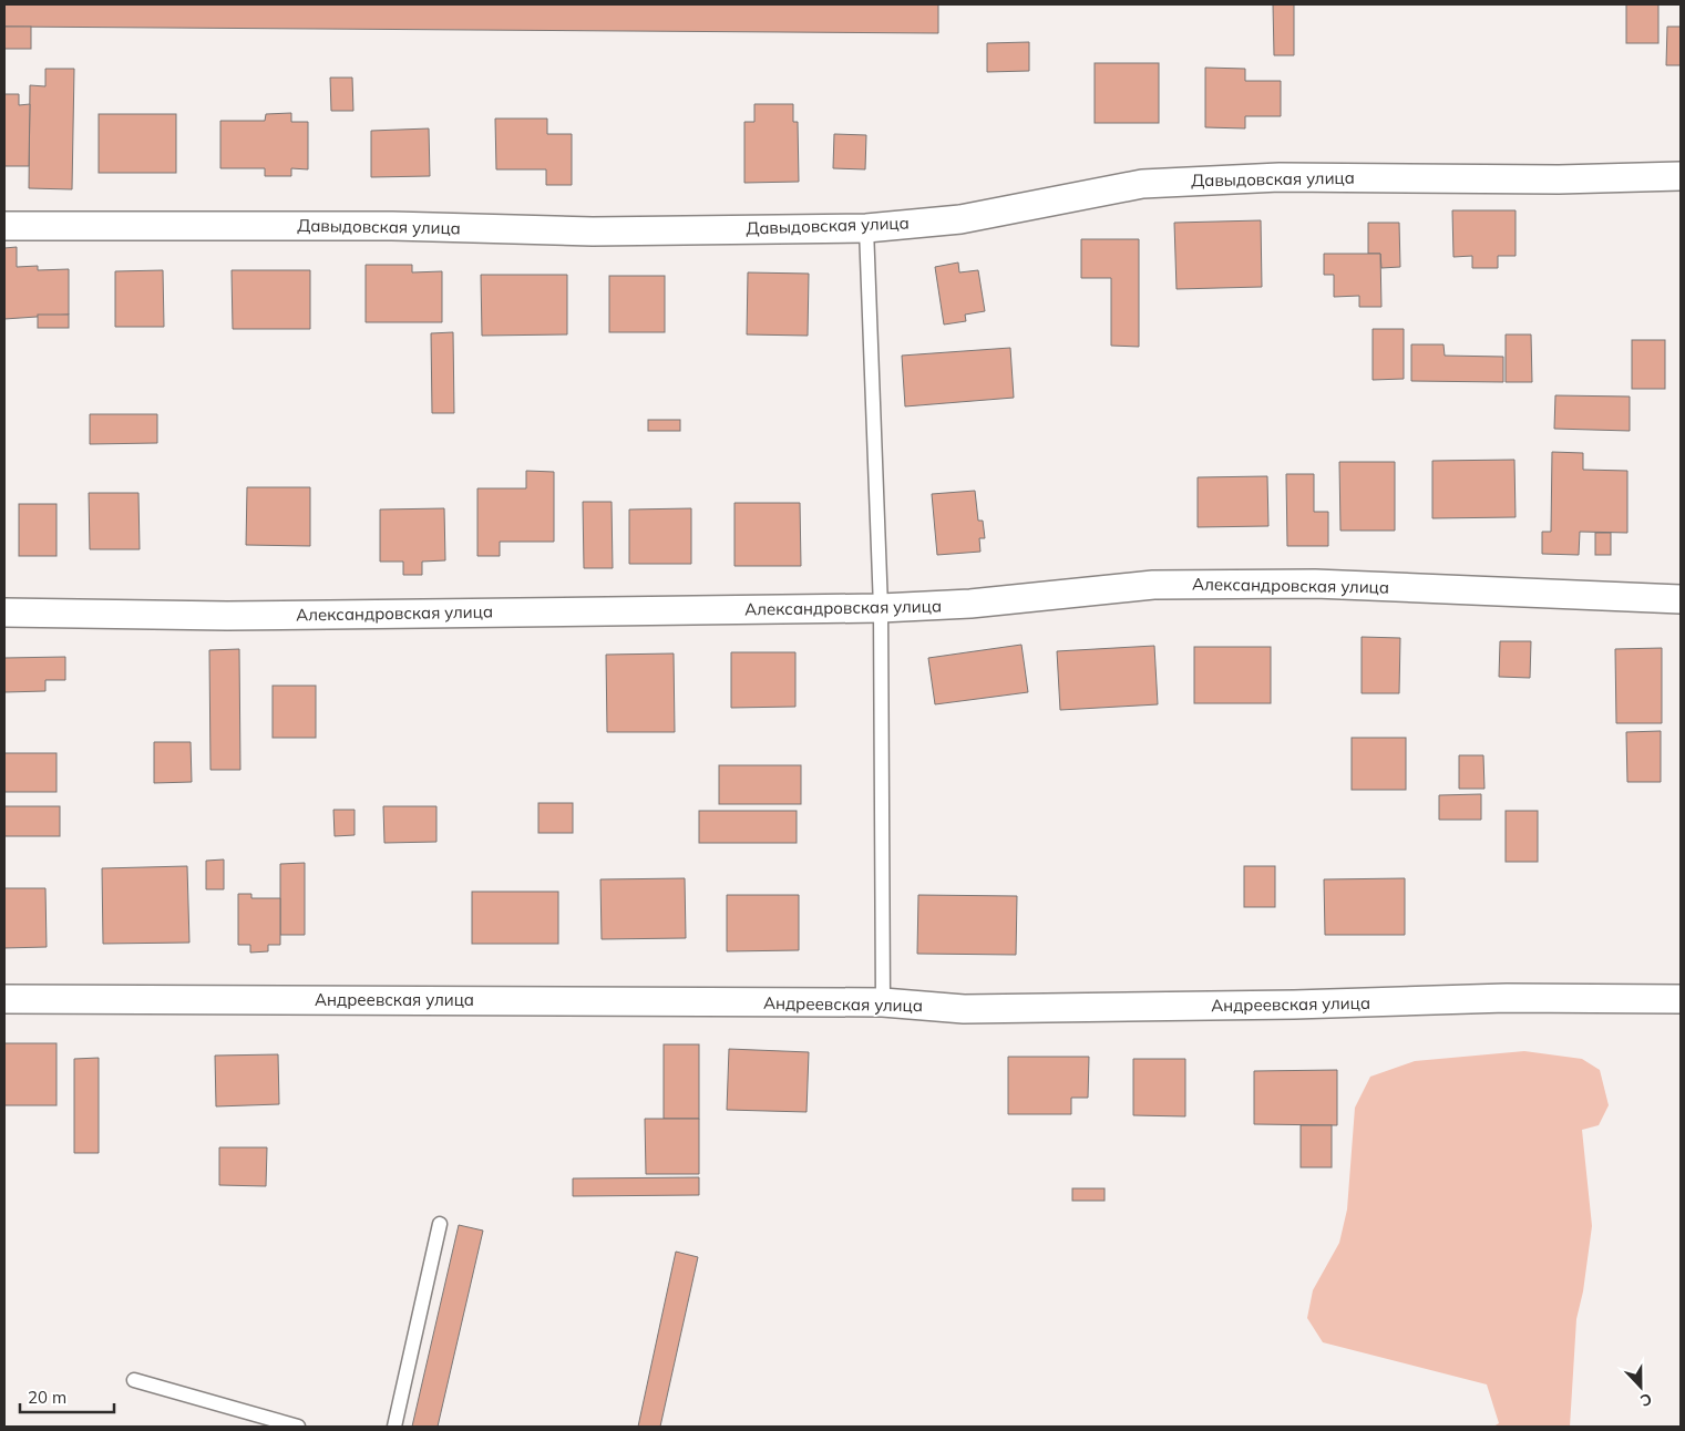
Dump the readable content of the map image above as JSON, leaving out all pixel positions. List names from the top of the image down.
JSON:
{
  "streets": {
    "street": ["Давыдовская улица", "Александровская улица", "Андреевская улица"]
  },
  "scale_bar": "20 m",
  "north": "bottom"
}
